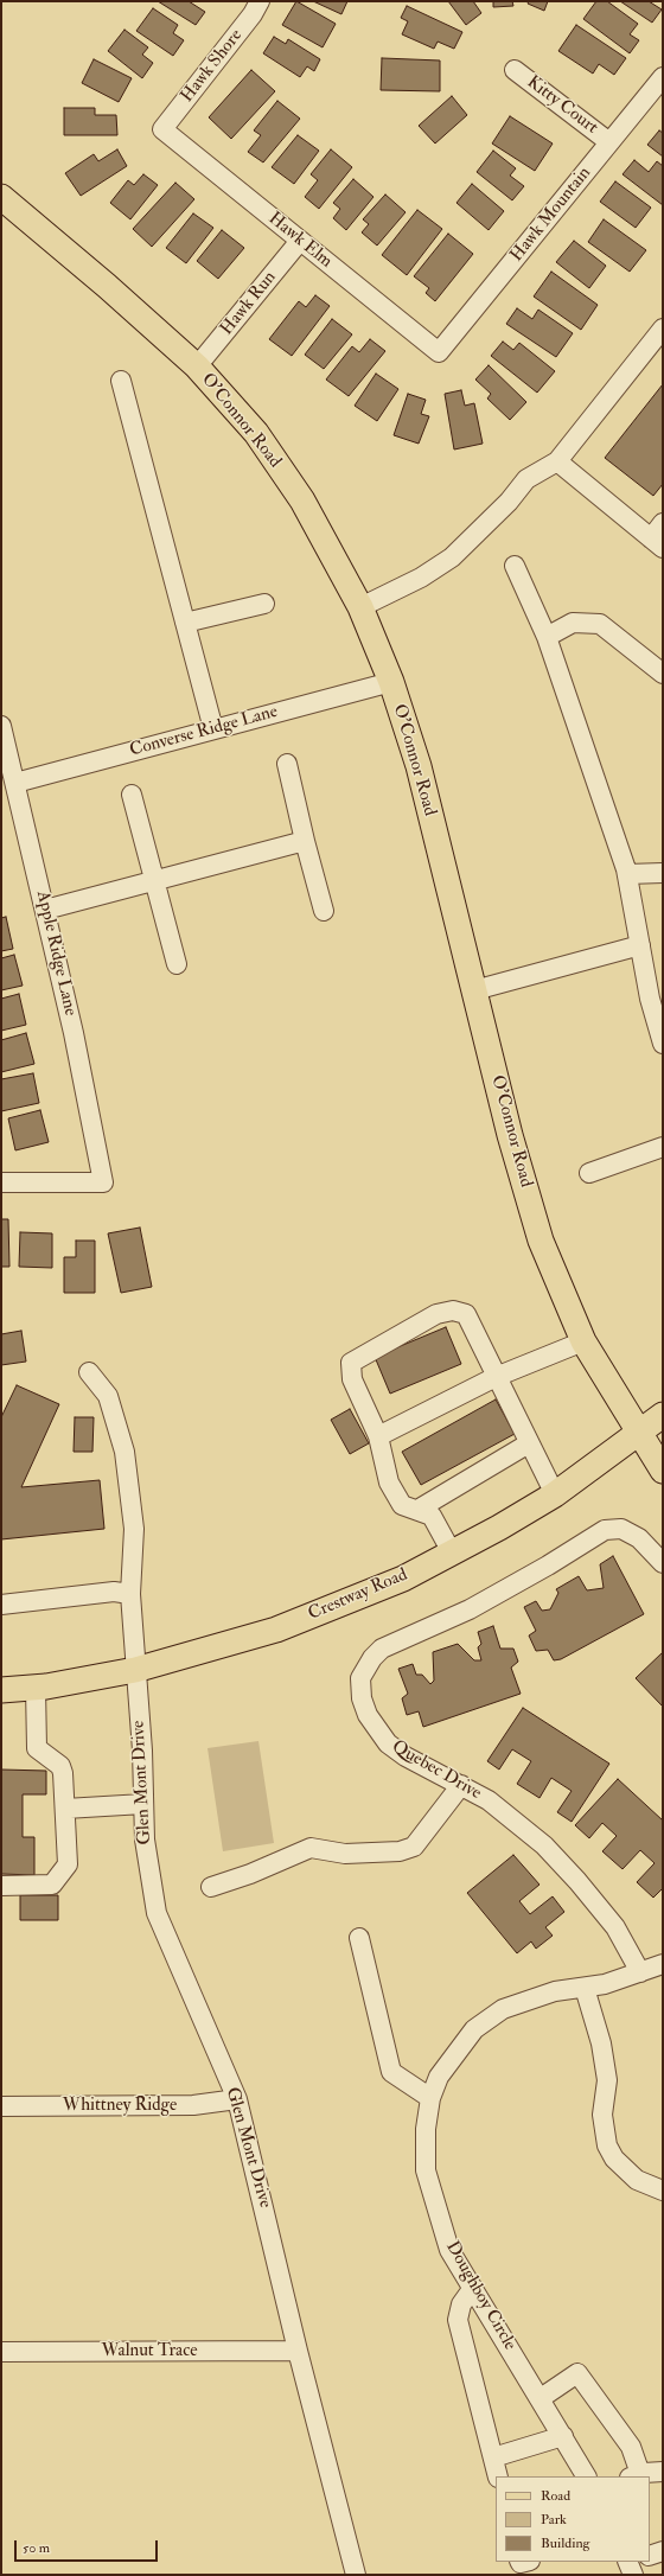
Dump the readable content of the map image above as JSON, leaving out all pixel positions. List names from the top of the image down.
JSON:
{
  "streets": {
    "main road": ["O'Connor Road", "Crestway Road"],
    "street": [
      "Hawk Shore",
      "Kitty Court",
      "Hawk Mountain",
      "Hawk Elm",
      "Hawk Run",
      "Converse Ridge Lane",
      "Apple Ridge Lane",
      "Quebec Drive",
      "Glen Mont Drive",
      "Whittney Ridge",
      "Doughboy Circle",
      "Walnut Trace"
    ]
  },
  "crossings": [
    ["Hawk Shore", "Hawk Elm"],
    ["Kitty Court", "Hawk Mountain"],
    ["Hawk Mountain", "Hawk Elm"],
    ["Hawk Elm", "Hawk Run"],
    ["Hawk Run", "O'Connor Road"],
    ["O'Connor Road", "Converse Ridge Lane"],
    ["O'Connor Road", "Crestway Road"],
    ["Converse Ridge Lane", "Apple Ridge Lane"],
    ["Crestway Road", "Glen Mont Drive"],
    ["Quebec Drive", "Doughboy Circle"],
    ["Glen Mont Drive", "Whittney Ridge"],
    ["Glen Mont Drive", "Walnut Trace"]
  ],
  "legend": ["Road", "Park", "Building"],
  "scale_bar": "50 m"
}
